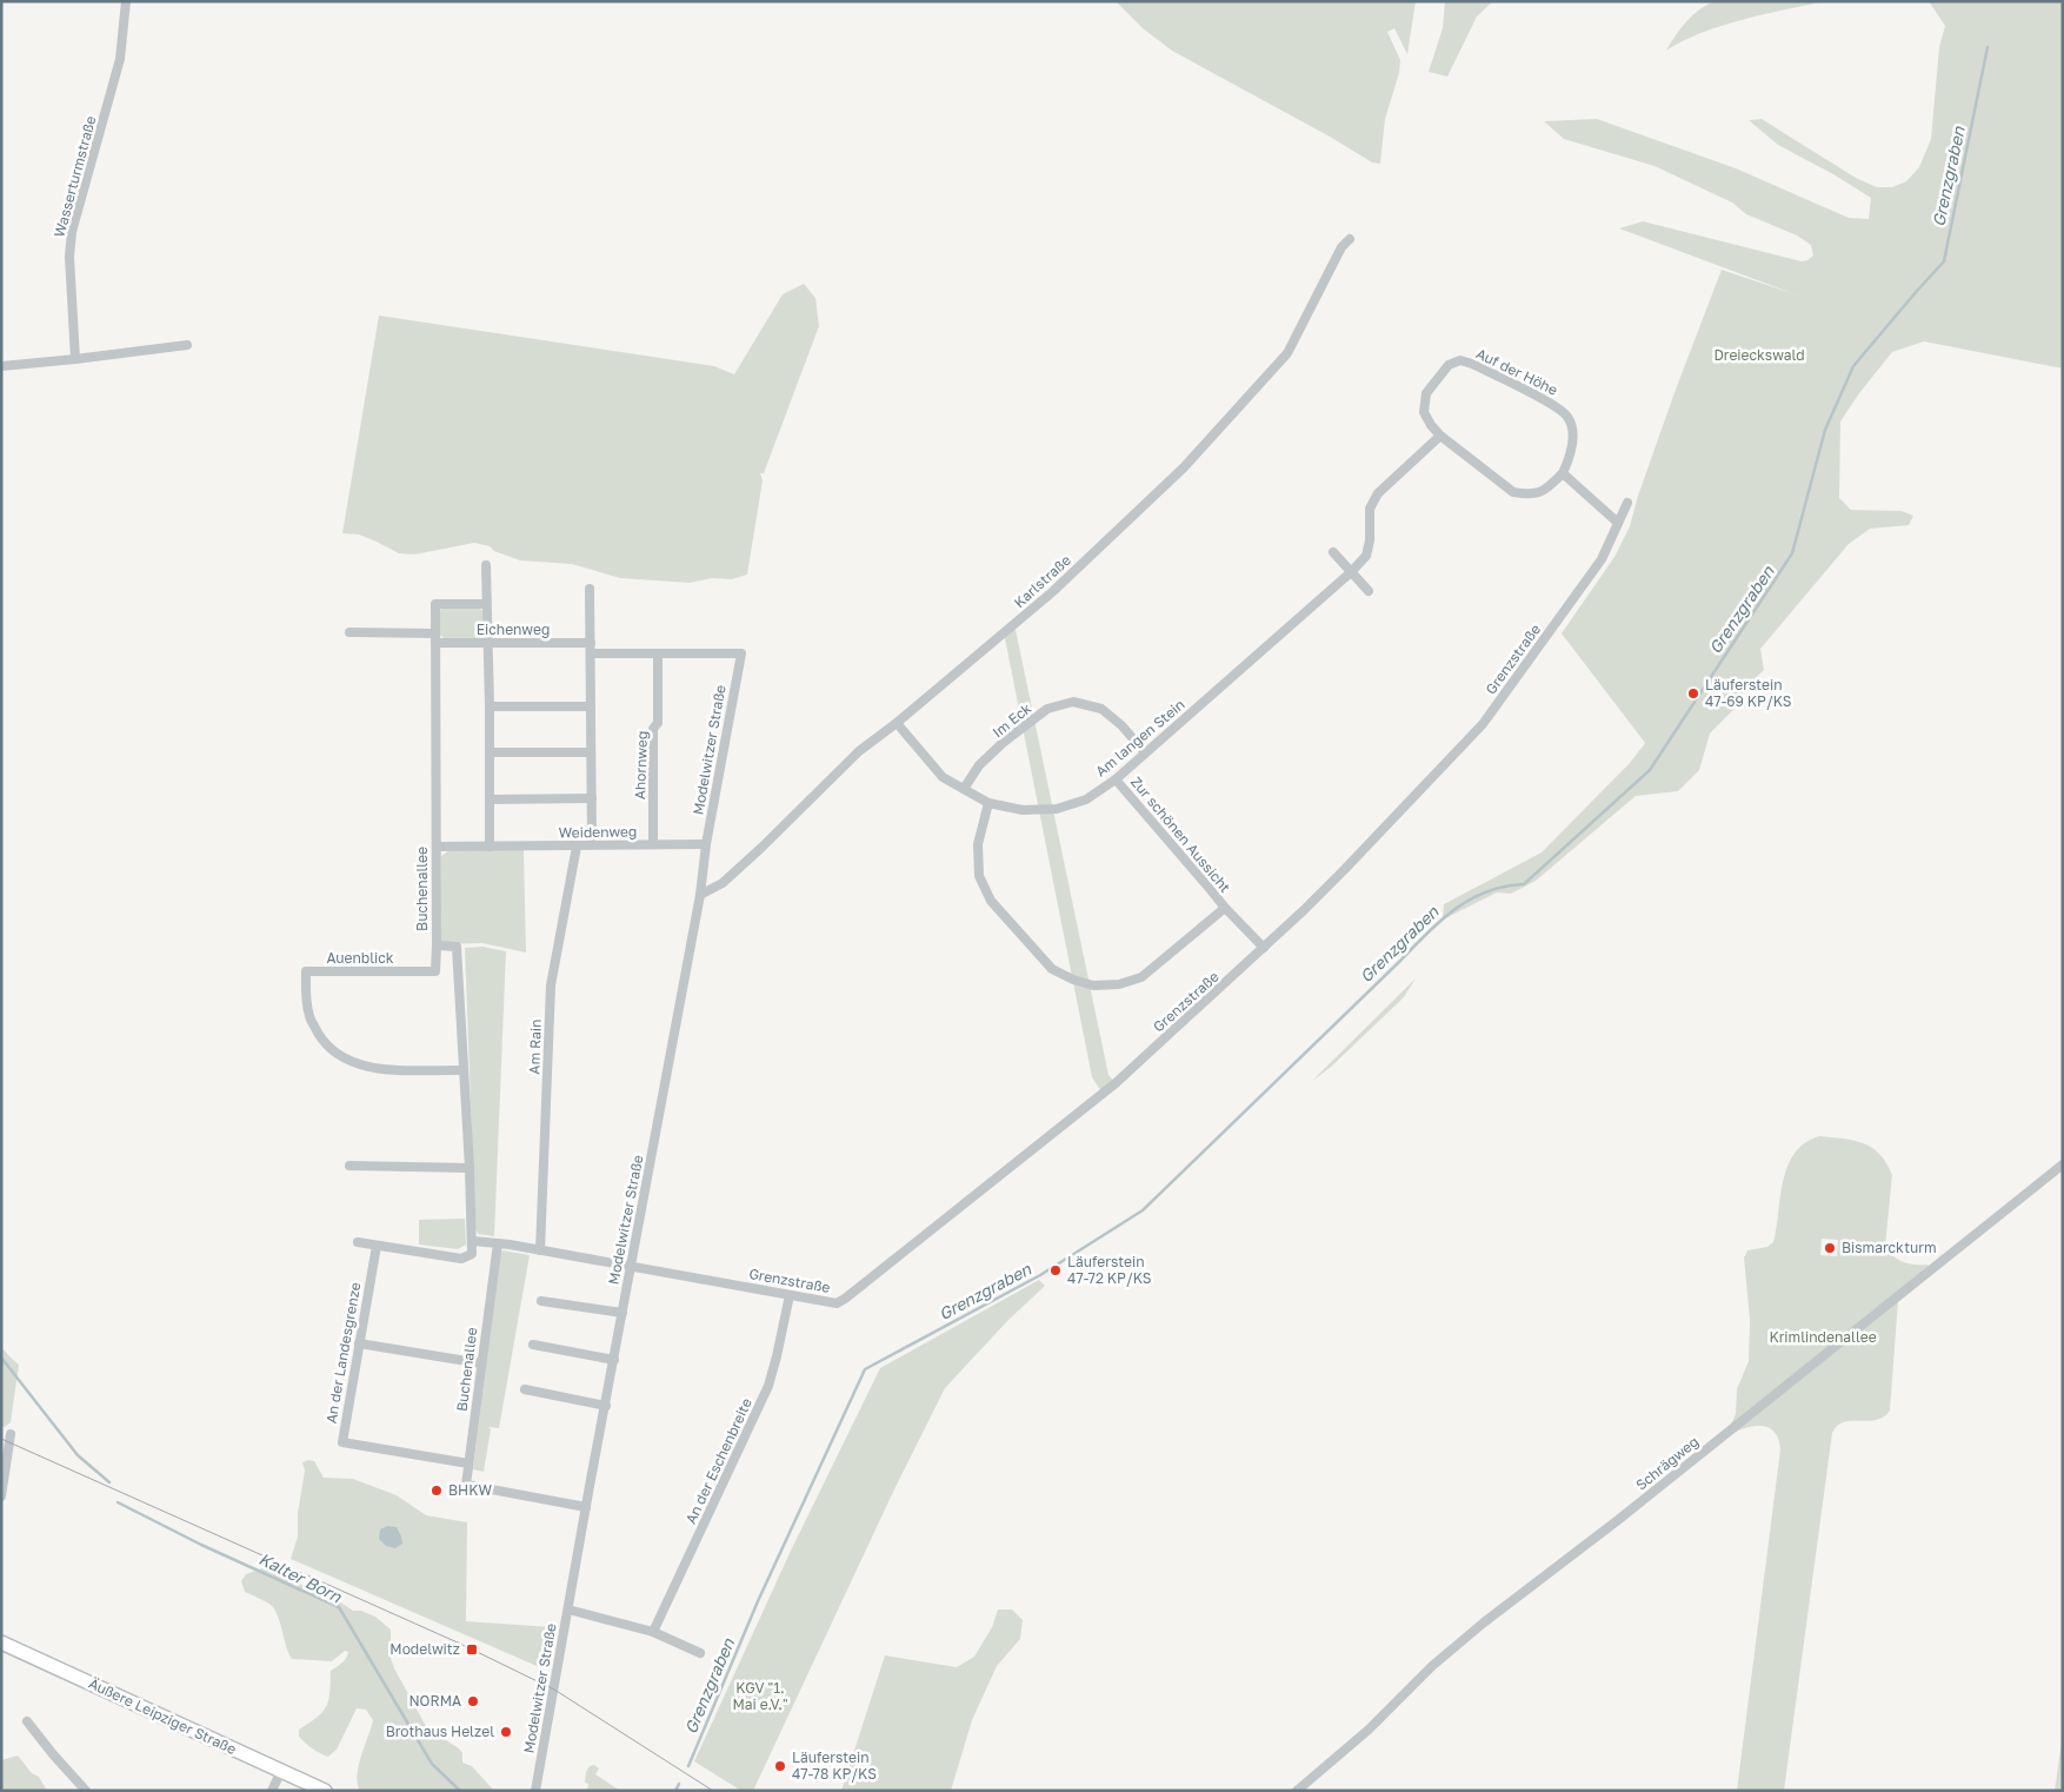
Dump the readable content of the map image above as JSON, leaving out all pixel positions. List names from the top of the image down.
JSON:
{
  "streets": {
    "street": [
      "Wasserturmstraße",
      "Auf der Höhe",
      "Karlstraße",
      "Eichenweg",
      "Grenzstraße",
      "Im Eck",
      "Am langen Stein",
      "Modelwitzer Straße",
      "Ahornweg",
      "Weidenweg",
      "Zur schönen Aussicht",
      "Buchenallee",
      "Auenblick",
      "Am Rain",
      "An der Landesgrenze",
      "An der Eschenbreite",
      "Schrägweg",
      "Äußere Leipziger Straße"
    ]
  },
  "crossings": [
    ["Auf der Höhe", "Am langen Stein"],
    ["Karlstraße", "Am langen Stein"],
    ["Karlstraße", "Modelwitzer Straße"],
    ["Eichenweg", "Buchenallee"],
    ["Grenzstraße", "Modelwitzer Straße"],
    ["Grenzstraße", "Zur schönen Aussicht"],
    ["Grenzstraße", "An der Eschenbreite"],
    ["Im Eck", "Am langen Stein"],
    ["Am langen Stein", "Zur schönen Aussicht"],
    ["Modelwitzer Straße", "Ahornweg"],
    ["Modelwitzer Straße", "Weidenweg"],
    ["Ahornweg", "Weidenweg"],
    ["Weidenweg", "Buchenallee"],
    ["Weidenweg", "Am Rain"],
    ["Buchenallee", "Auenblick"],
    ["Buchenallee", "An der Landesgrenze"]
  ],
  "water": ["Grenzgraben", "Kalter Born"],
  "parks": ["Dreieckswald", "Krimlindenallee", "KGV \"1. Mai e.V.\""],
  "places": {
    "other": [
      "Läuferstein 47-69 KP/KS",
      "Bismarckturm",
      "Läuferstein 47-72 KP/KS",
      "BHKW",
      "NORMA",
      "Brothaus Helzel",
      "Läuferstein 47-78 KP/KS"
    ],
    "transit": ["Modelwitz"]
  }
}
